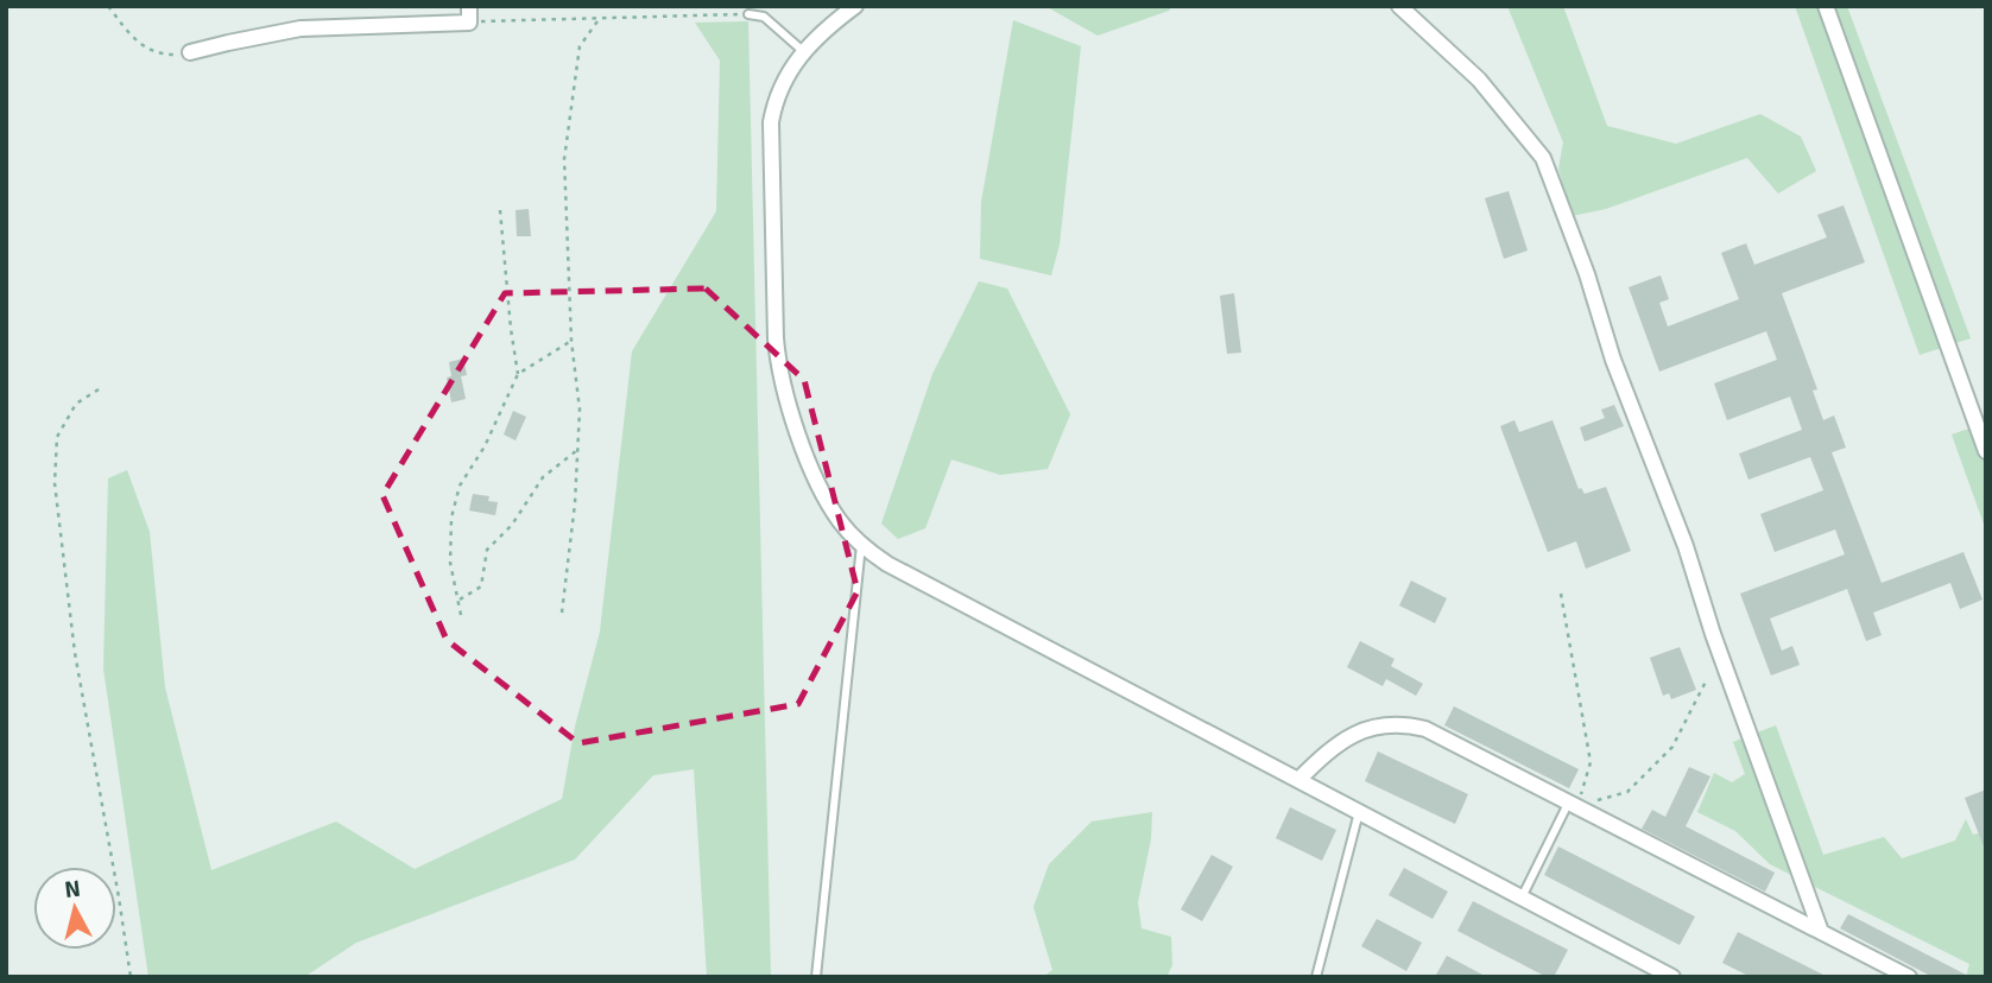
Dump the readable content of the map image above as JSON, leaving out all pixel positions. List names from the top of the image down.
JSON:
{
  "north": "top"
}
